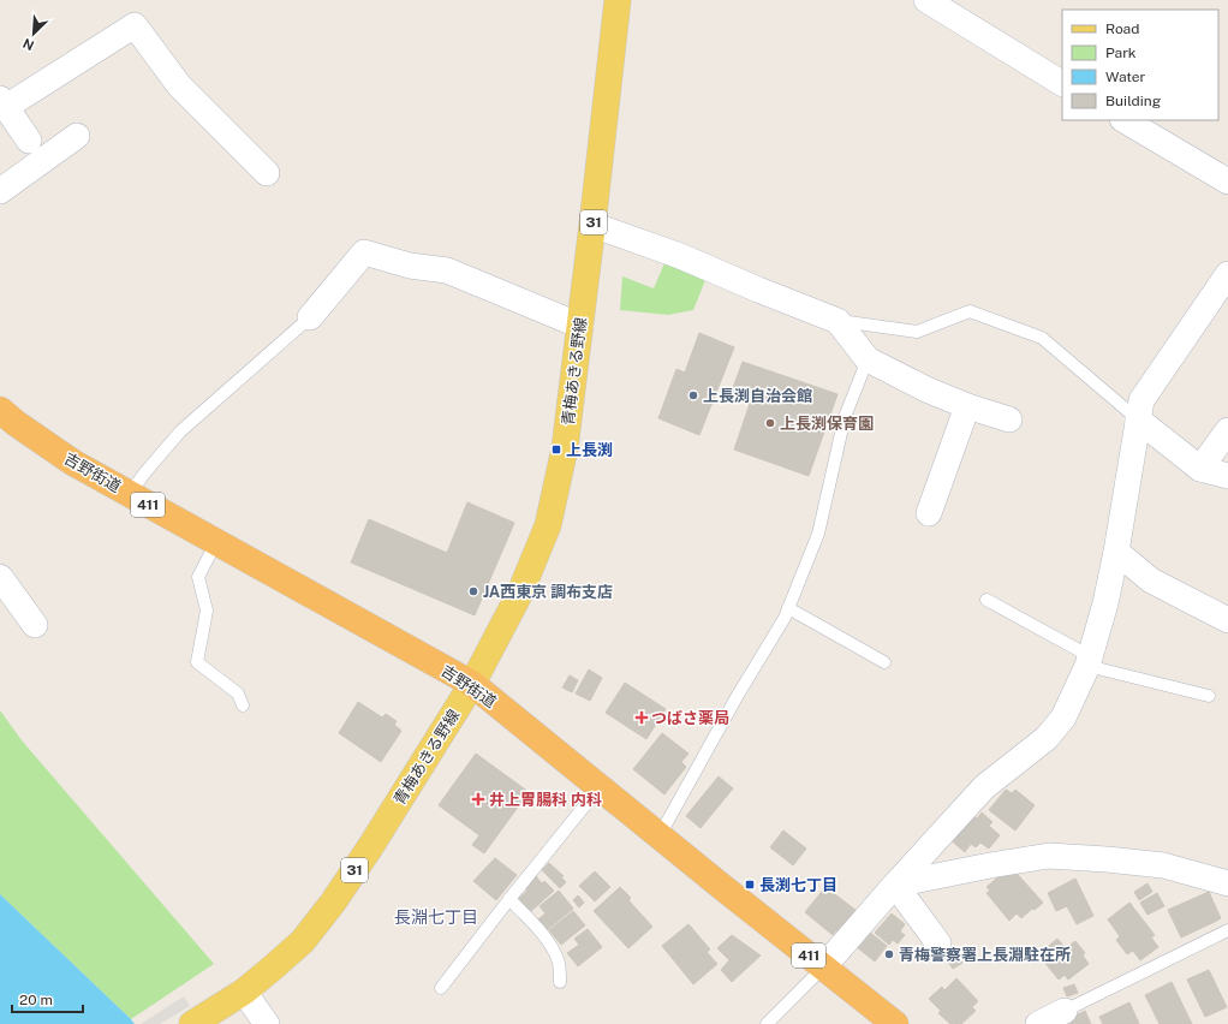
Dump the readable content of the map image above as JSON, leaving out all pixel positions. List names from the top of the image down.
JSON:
{
  "streets": {
    "highway": ["吉野街道", "411"],
    "main road": ["31", "青梅あきる野線"]
  },
  "crossings": [
    ["青梅あきる野線", "吉野街道"]
  ],
  "districts": ["長淵七丁目"],
  "places": {
    "other": [
      "上長渕自治会館",
      "上長渕保育園",
      "JA西東京 調布支店",
      "青梅警察署上長淵駐在所"
    ],
    "transit": ["上長渕", "長渕七丁目"],
    "health": ["つばさ薬局", "井上胃腸科 内科"]
  },
  "legend": [
    "Road",
    "Park",
    "Water",
    "Building"
  ],
  "scale_bar": "20 m",
  "north": "bottom left"
}
